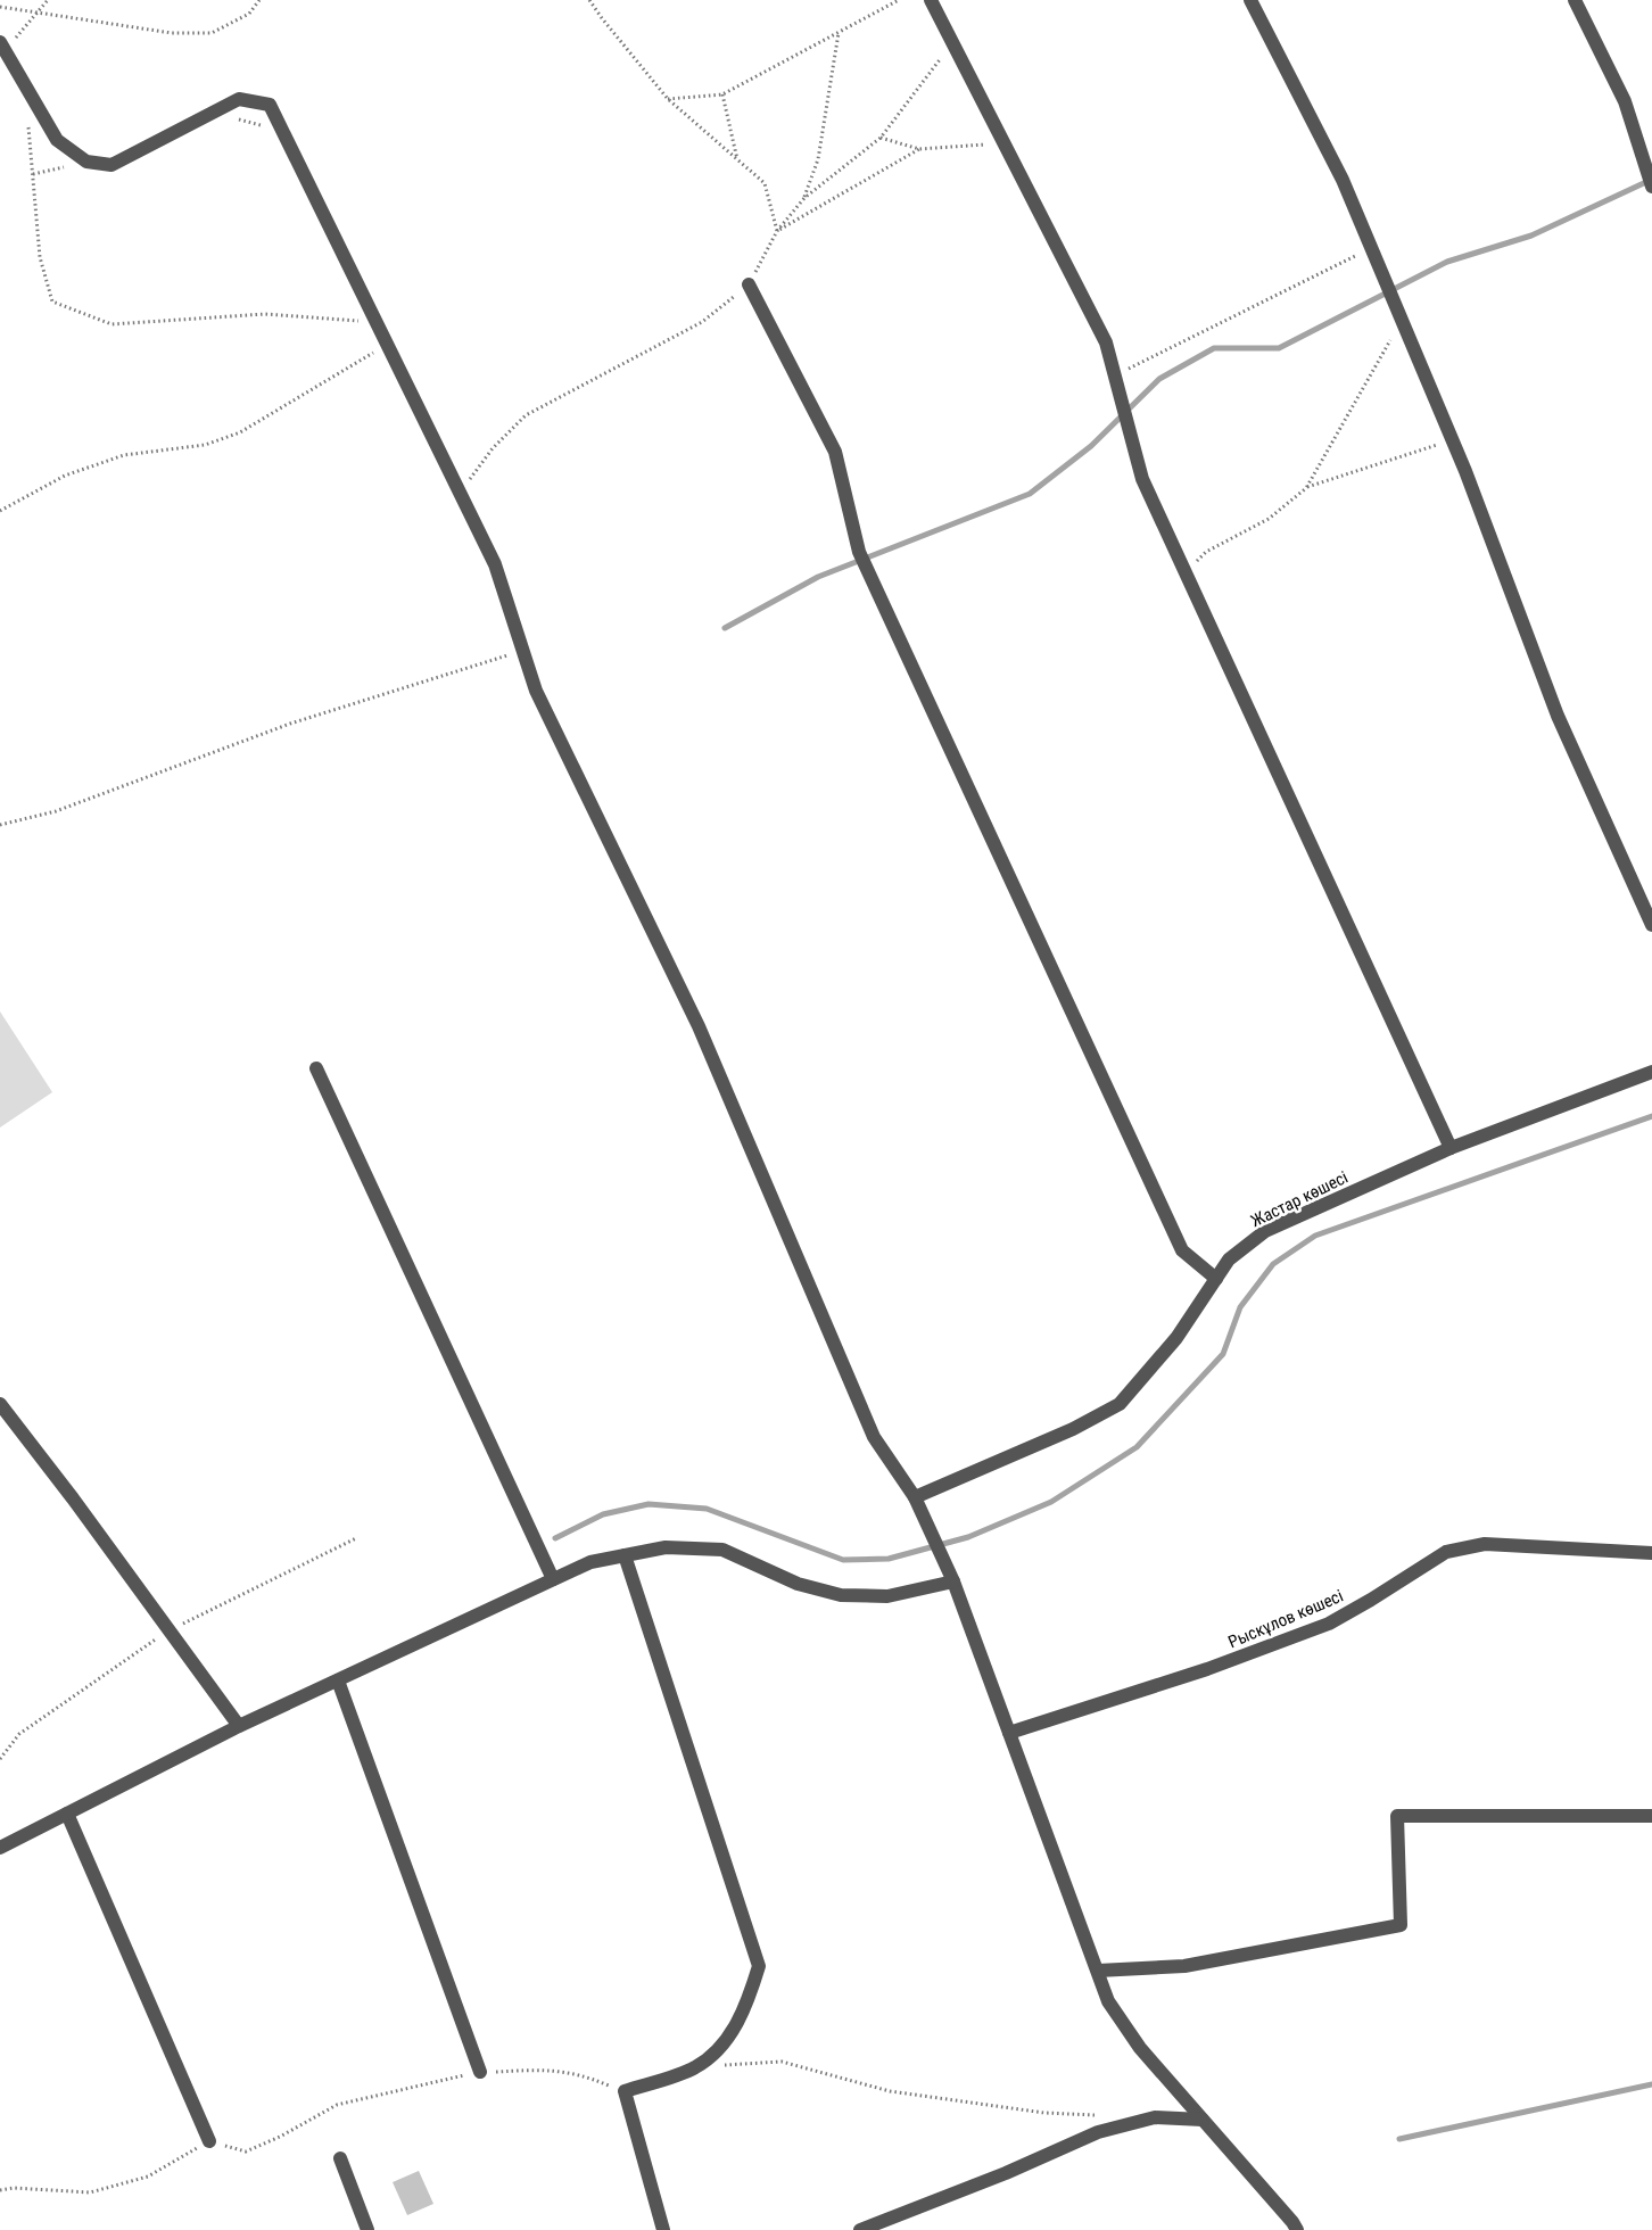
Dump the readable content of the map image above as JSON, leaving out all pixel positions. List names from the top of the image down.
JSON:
{
  "streets": {
    "street": ["Жастар көшесі", "Рыскұлов көшесі"]
  }
}
